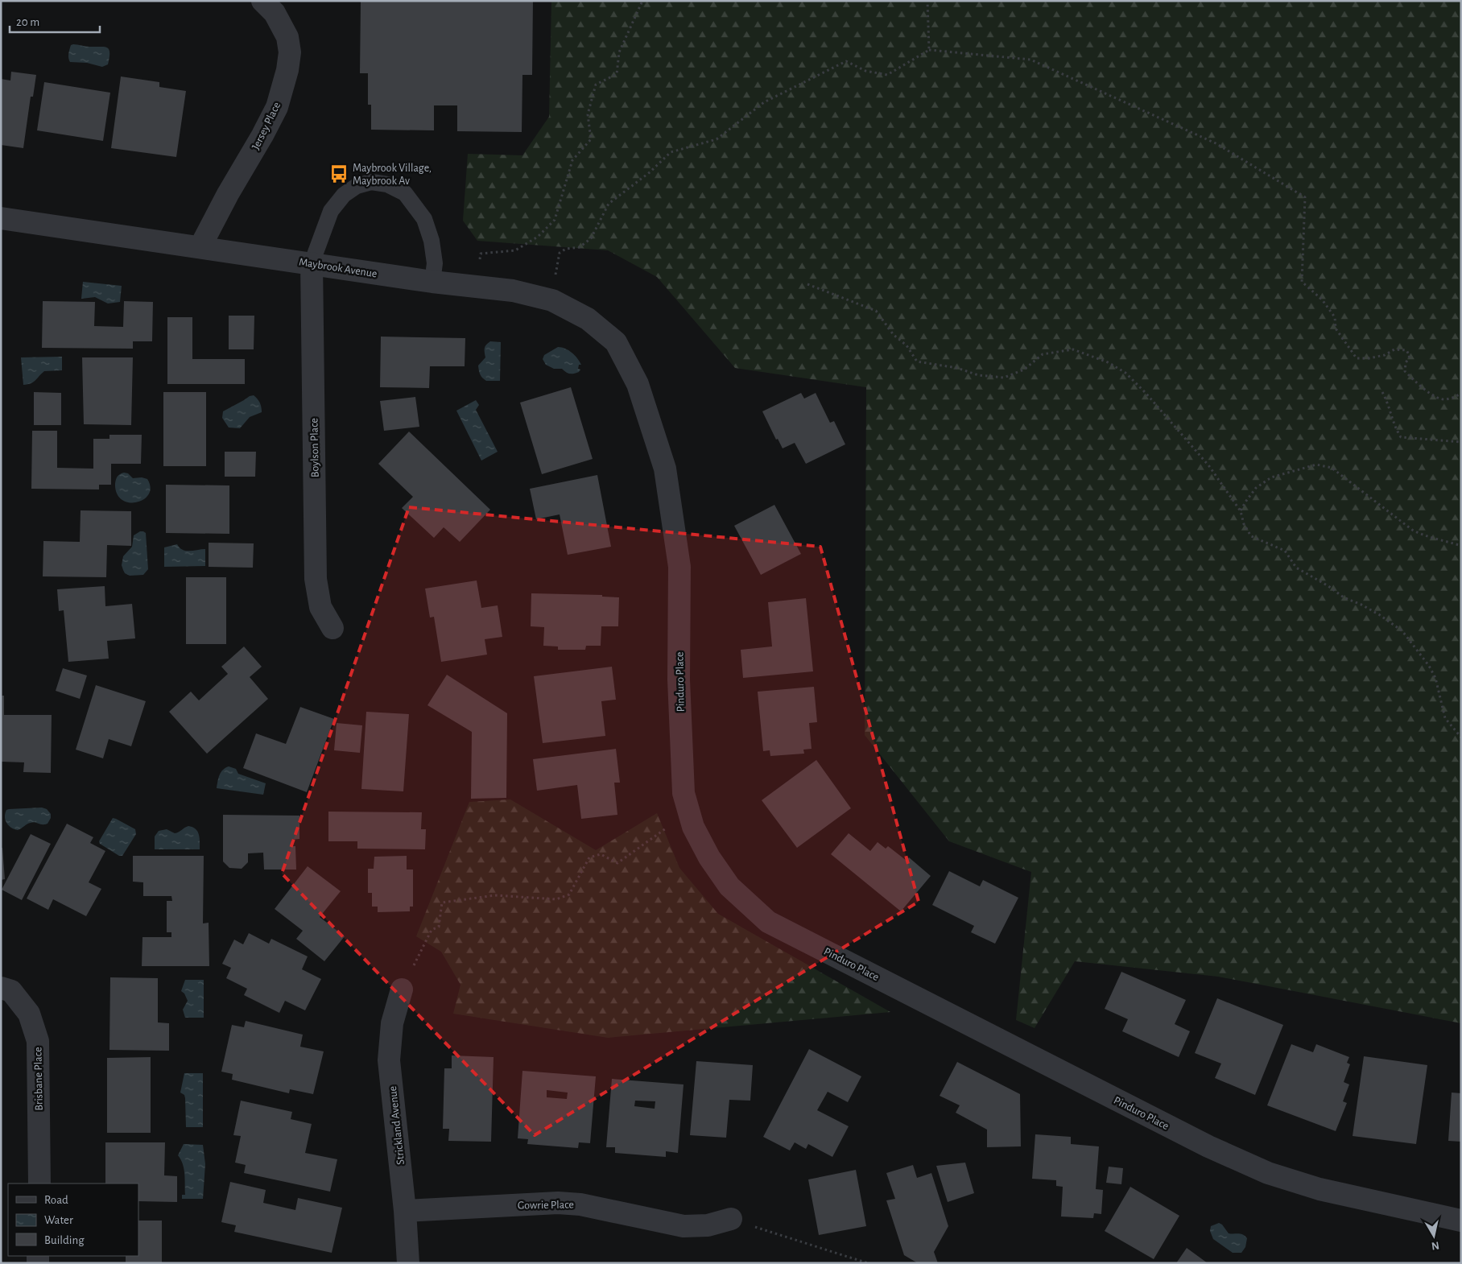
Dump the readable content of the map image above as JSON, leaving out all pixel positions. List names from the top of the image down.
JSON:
{
  "streets": {
    "street": [
      "Jersey Place",
      "Maybrook Avenue",
      "Boylson Place",
      "Pinduro Place",
      "Brisbane Place",
      "Strickland Avenue",
      "Gowrie Place"
    ]
  },
  "crossings": [
    ["Jersey Place", "Maybrook Avenue"],
    ["Maybrook Avenue", "Boylson Place"],
    ["Maybrook Avenue", "Pinduro Place"],
    ["Strickland Avenue", "Gowrie Place"]
  ],
  "places": {
    "bus stop": ["Maybrook Village, Maybrook Av"]
  },
  "legend": ["Road", "Water", "Building"],
  "scale_bar": "20 m",
  "north": "bottom"
}
